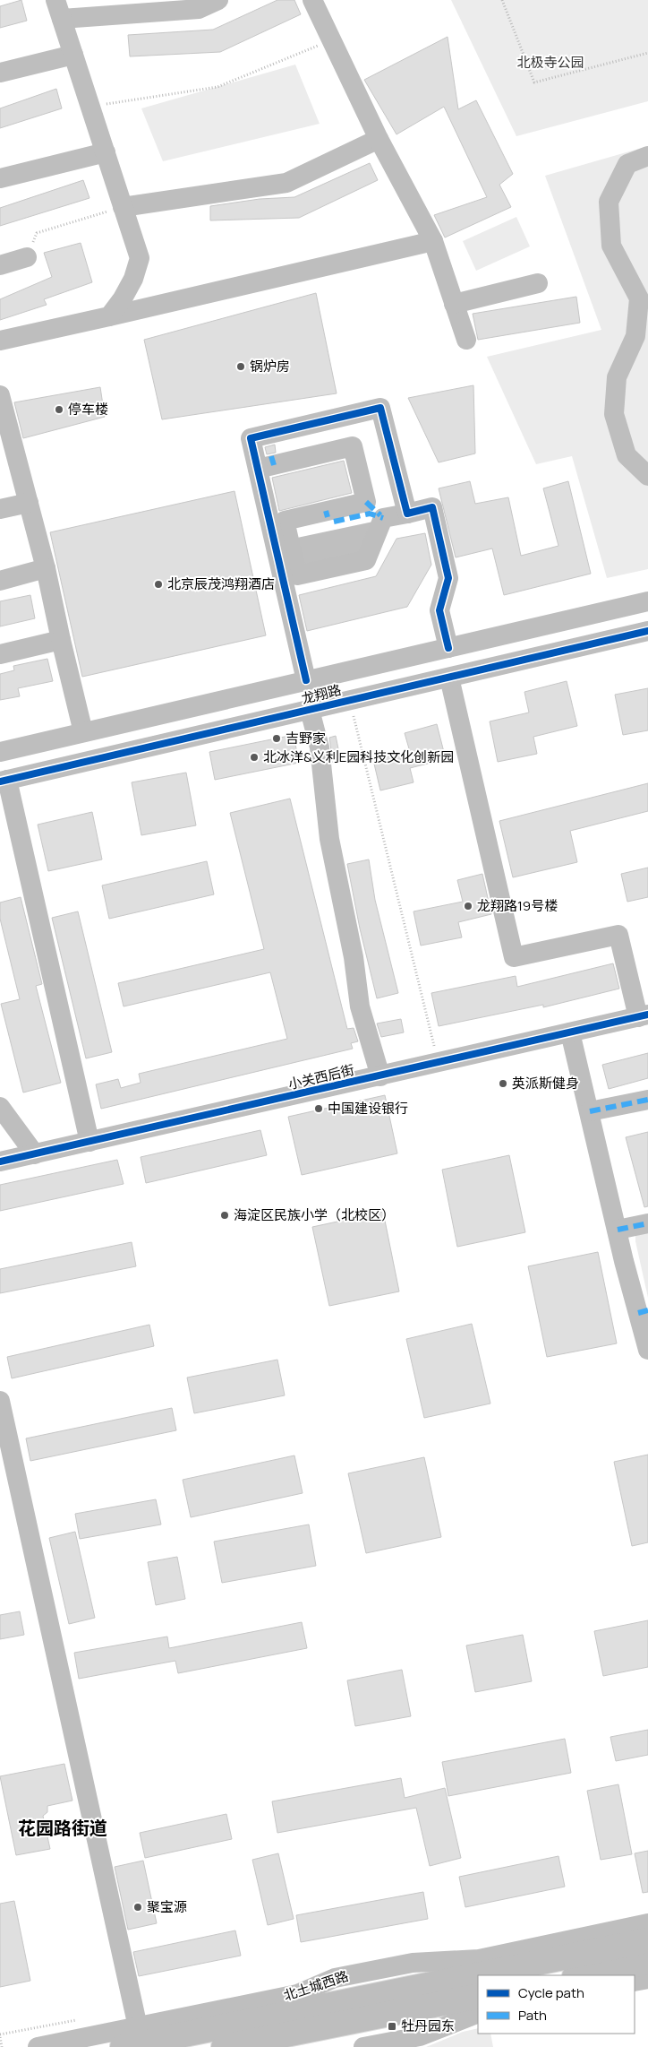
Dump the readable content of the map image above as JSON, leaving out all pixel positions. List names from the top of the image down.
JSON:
{
  "streets": {
    "main road": ["北土城西路"],
    "street": ["龙翔路", "小关西后街"]
  },
  "districts": ["花园路街道"],
  "parks": ["北极寺公园"],
  "places": {
    "other": [
      "锅炉房",
      "停车楼",
      "北京辰茂鸿翔酒店",
      "吉野家",
      "北冰洋&义利E园科技文化创新园",
      "龙翔路19号楼",
      "英派斯健身",
      "中国建设银行",
      "海淀区民族小学（北校区）",
      "聚宝源"
    ],
    "transit": ["牡丹园东"]
  },
  "legend": ["Cycle path", "Path"]
}
